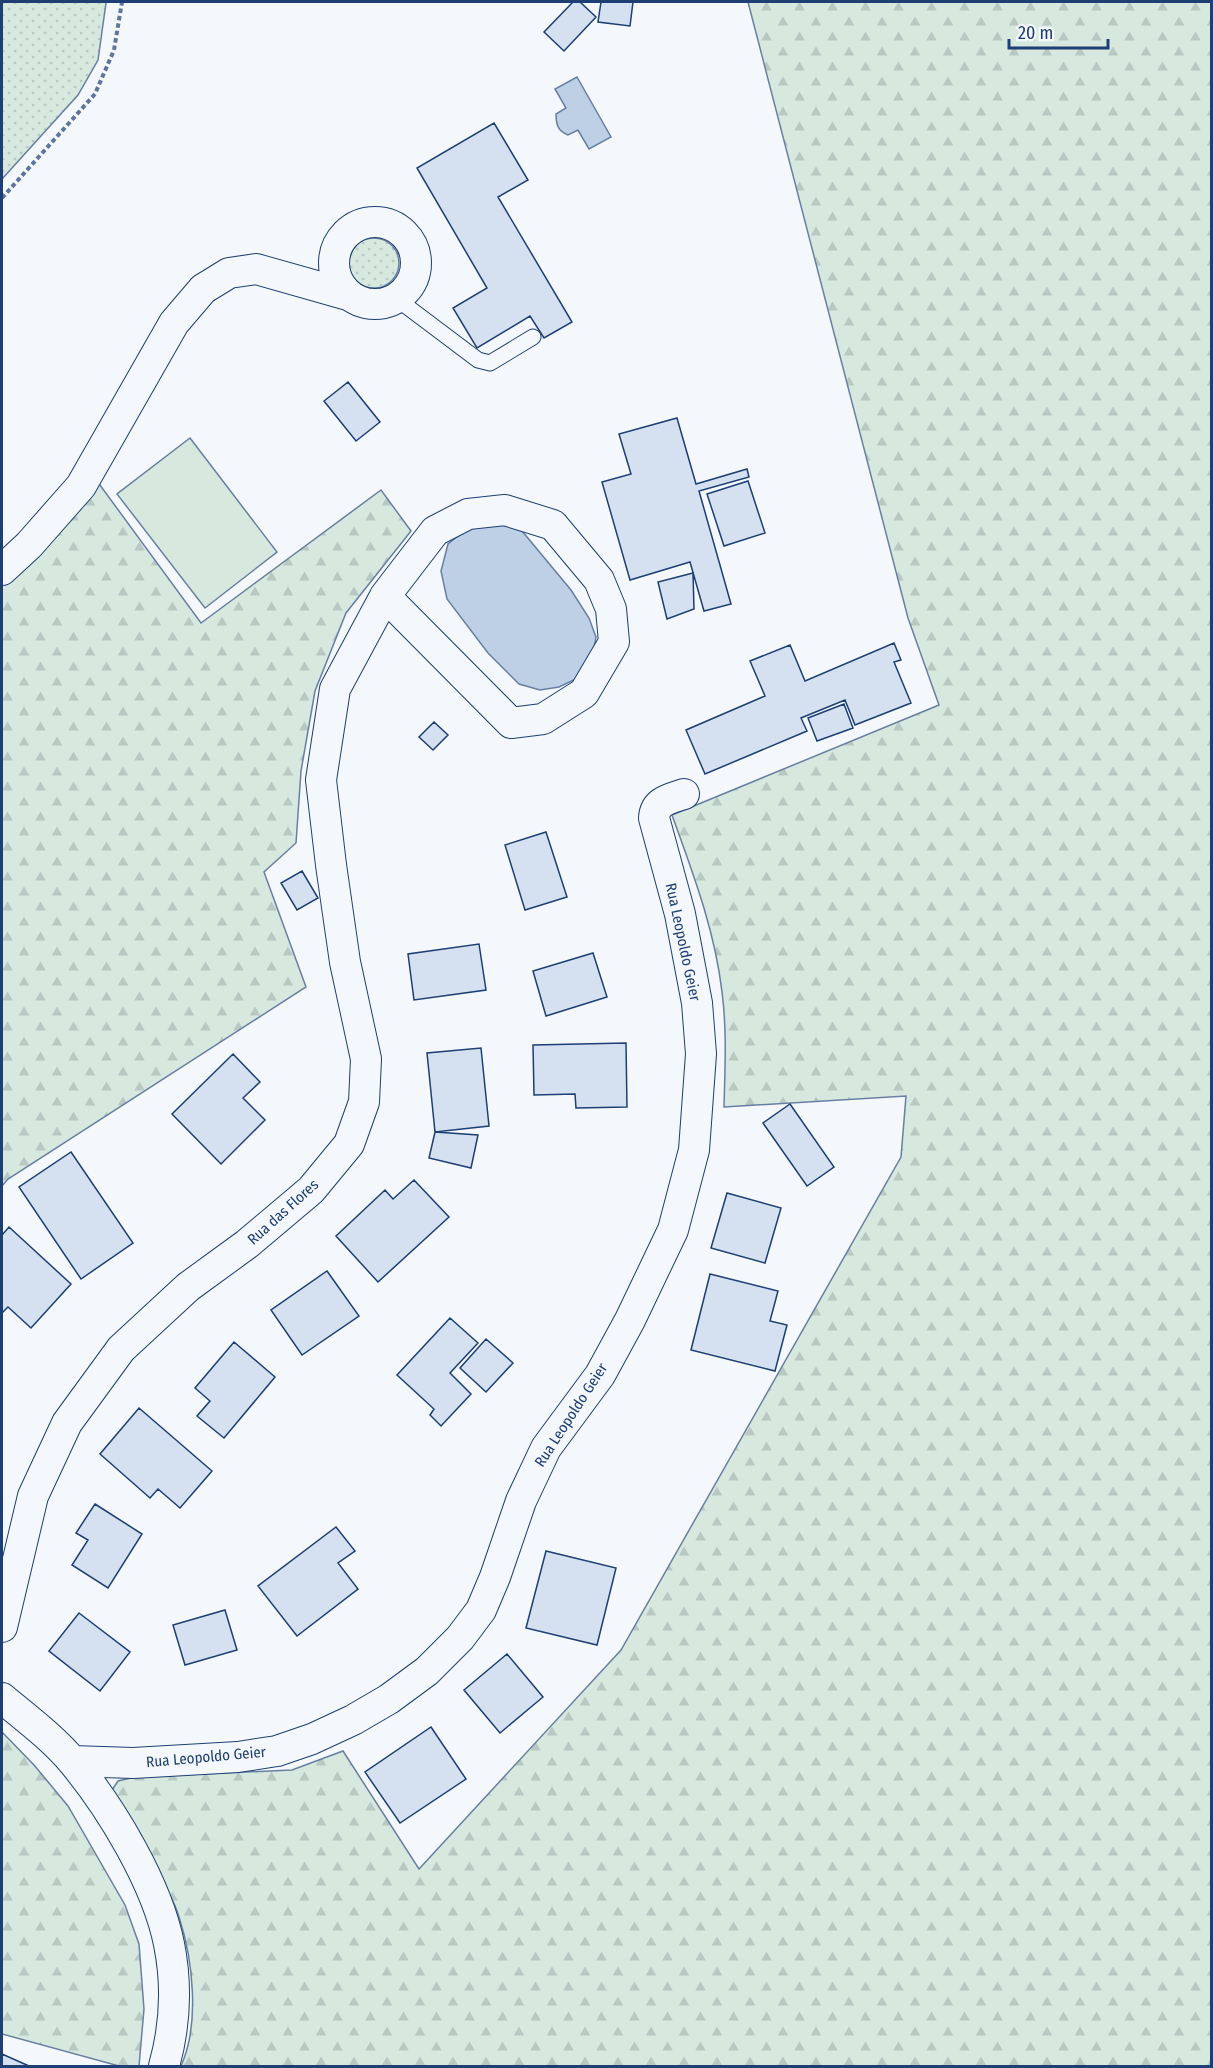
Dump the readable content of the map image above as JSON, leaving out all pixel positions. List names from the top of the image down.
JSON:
{
  "streets": {
    "street": ["Rua Leopoldo Geier", "Rua das Flores"]
  },
  "scale_bar": "20 m"
}
